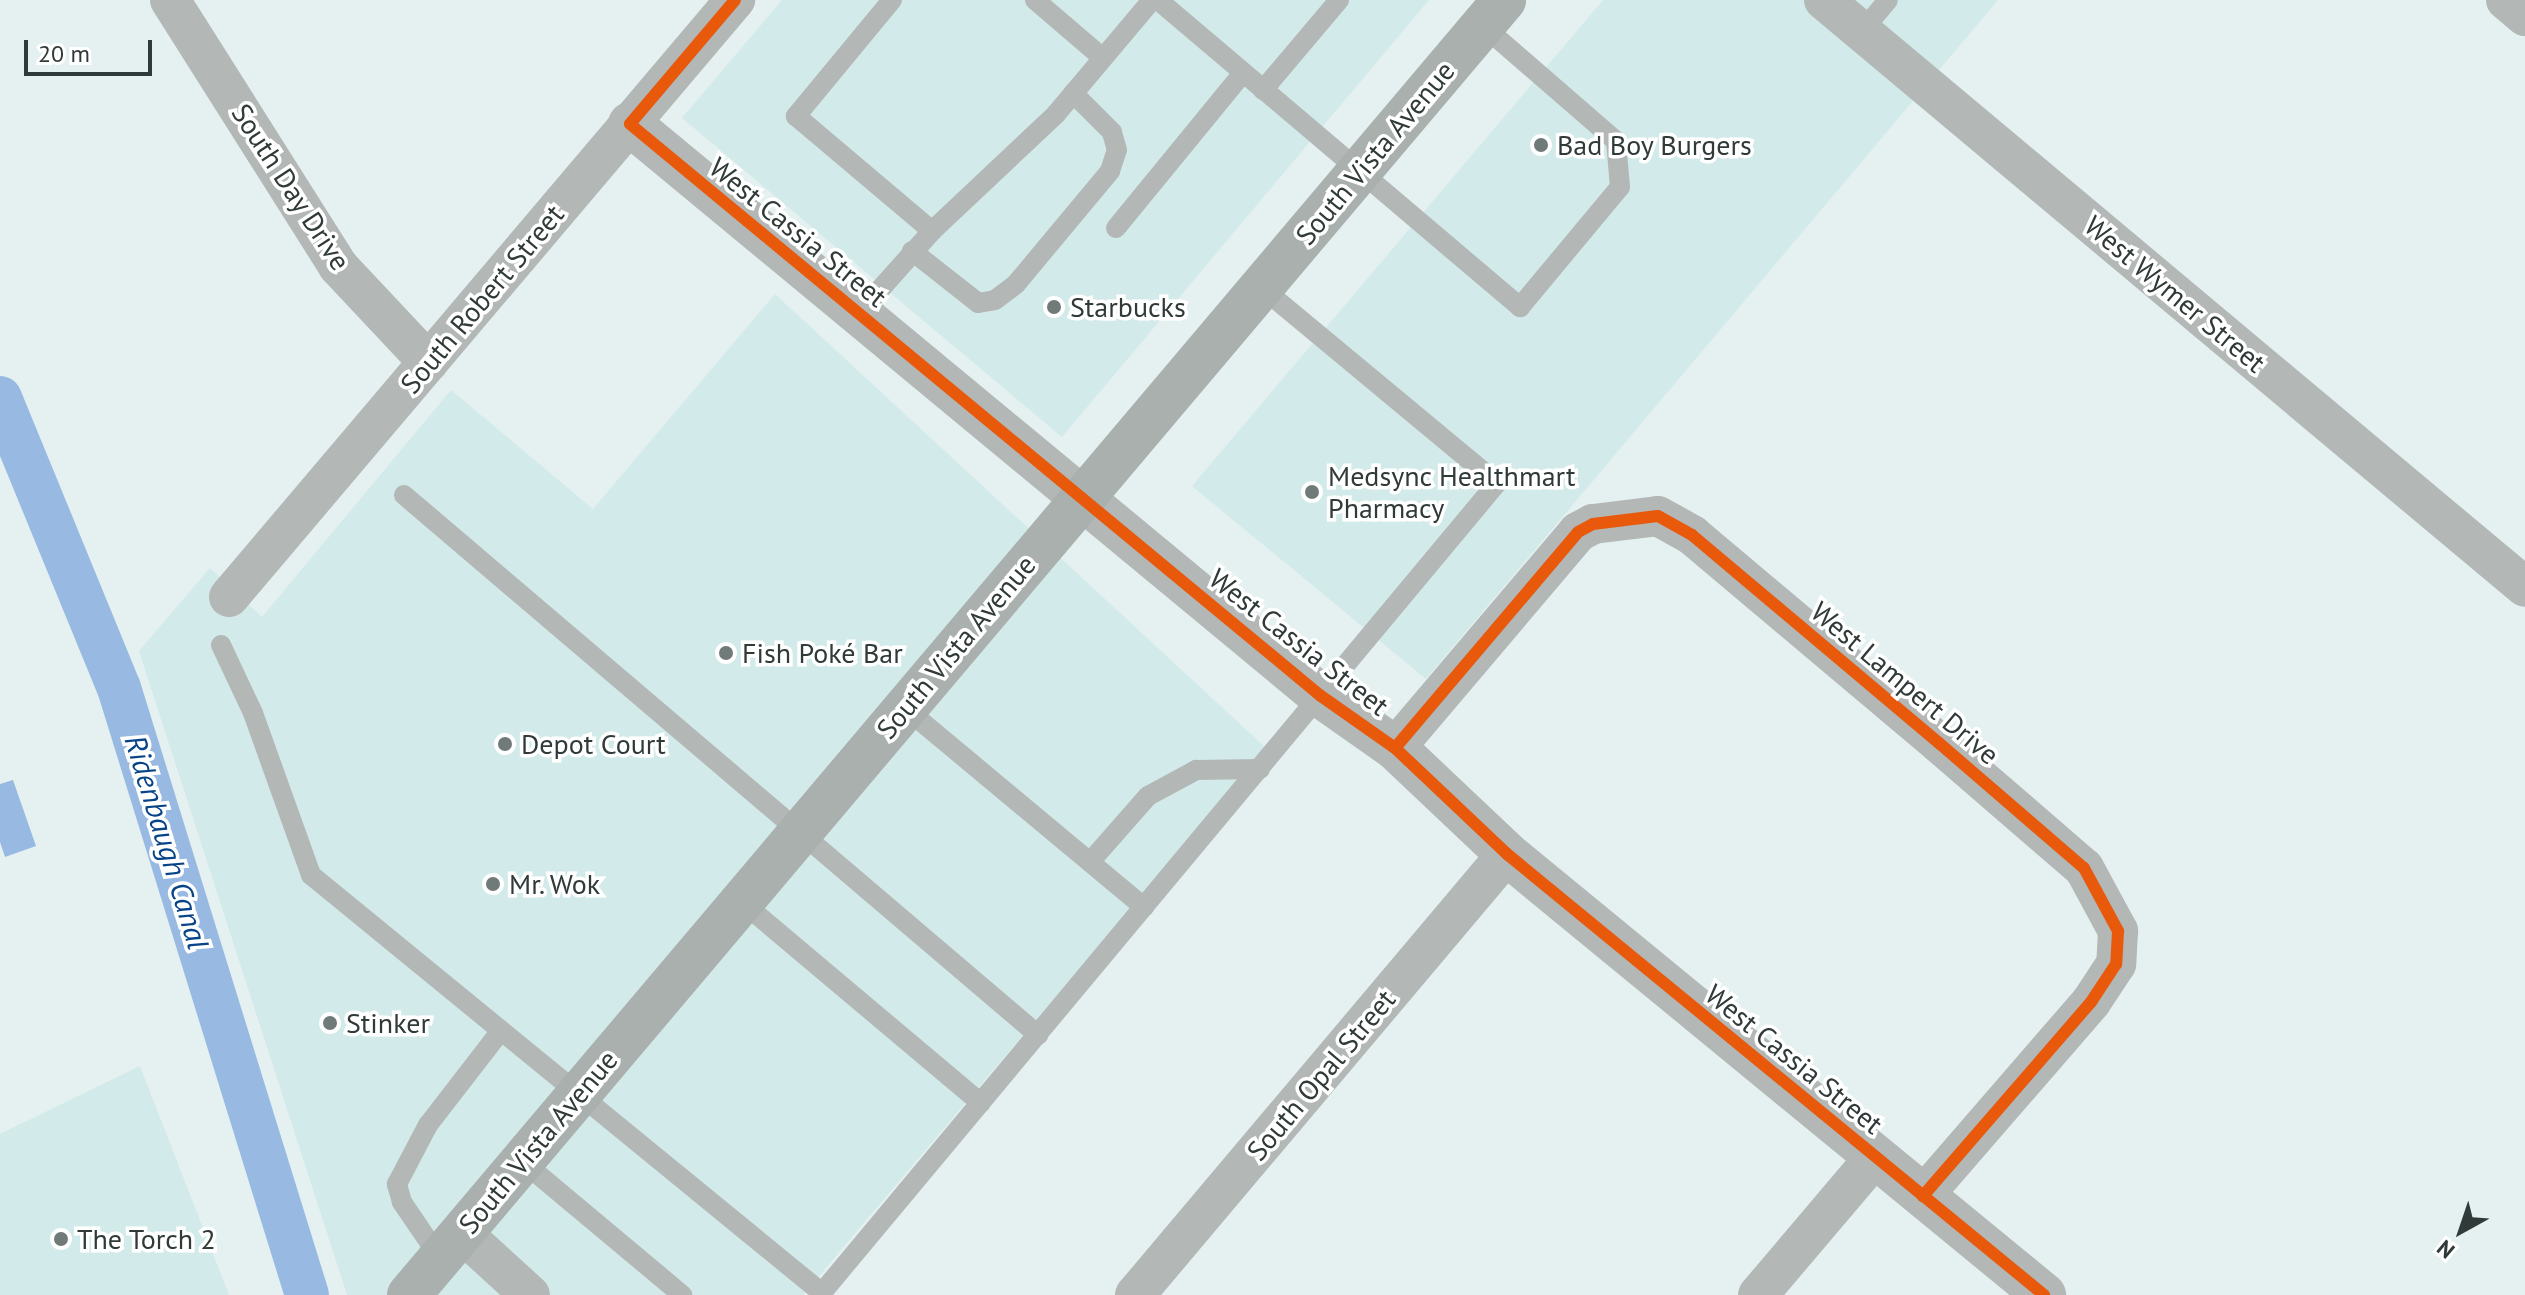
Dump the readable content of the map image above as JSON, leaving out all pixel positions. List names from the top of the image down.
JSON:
{
  "streets": {
    "main road": ["South Vista Avenue"],
    "street": [
      "South Day Drive",
      "West Cassia Street",
      "West Wymer Street",
      "South Robert Street",
      "West Lampert Drive",
      "South Opal Street"
    ]
  },
  "crossings": [
    ["South Vista Avenue", "West Cassia Street"],
    ["South Day Drive", "South Robert Street"],
    ["West Cassia Street", "South Robert Street"],
    ["West Cassia Street", "West Lampert Drive"],
    ["West Cassia Street", "South Opal Street"]
  ],
  "water": ["Ridenbaugh Canal"],
  "places": [
    "Bad Boy Burgers",
    "Starbucks",
    "Medsync Healthmart Pharmacy",
    "Fish Poké Bar",
    "Depot Court",
    "Mr. Wok",
    "Stinker",
    "The Torch 2"
  ],
  "scale_bar": "20 m",
  "north": "bottom left"
}
